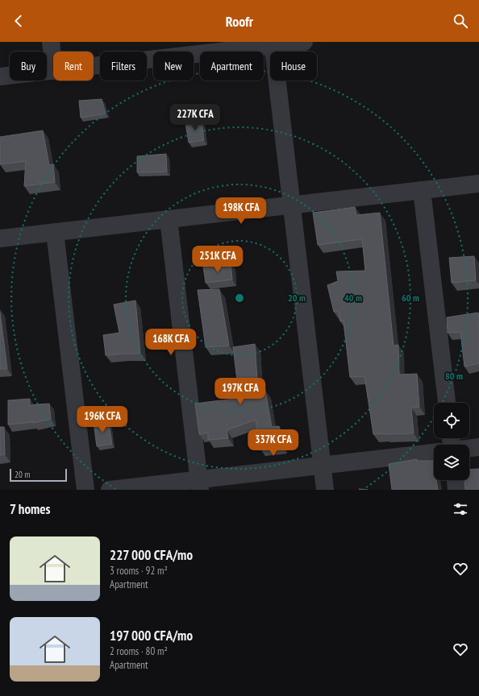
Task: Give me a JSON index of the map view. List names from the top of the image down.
{
  "scale_bar": "20 m",
  "page": {
    "header": "Roofr",
    "chip": [
      "Buy",
      "Rent",
      "Filters",
      "New",
      "Apartment",
      "House"
    ],
    "price": [
      "227K CFA",
      "198K CFA",
      "251K CFA",
      "168K CFA",
      "197K CFA",
      "196K CFA",
      "337K CFA"
    ],
    "scale": "20 m",
    "heading": "7 homes",
    "list": [
      {
        "name": "227 000 CFA/mo",
        "note": "3 rooms · 92 m² · Apartment"
      },
      {
        "name": "197 000 CFA/mo",
        "note": "2 rooms · 80 m² · Apartment"
      }
    ]
  },
  "rings": [
    "20 m",
    "40 m",
    "60 m",
    "80 m"
  ]
}
